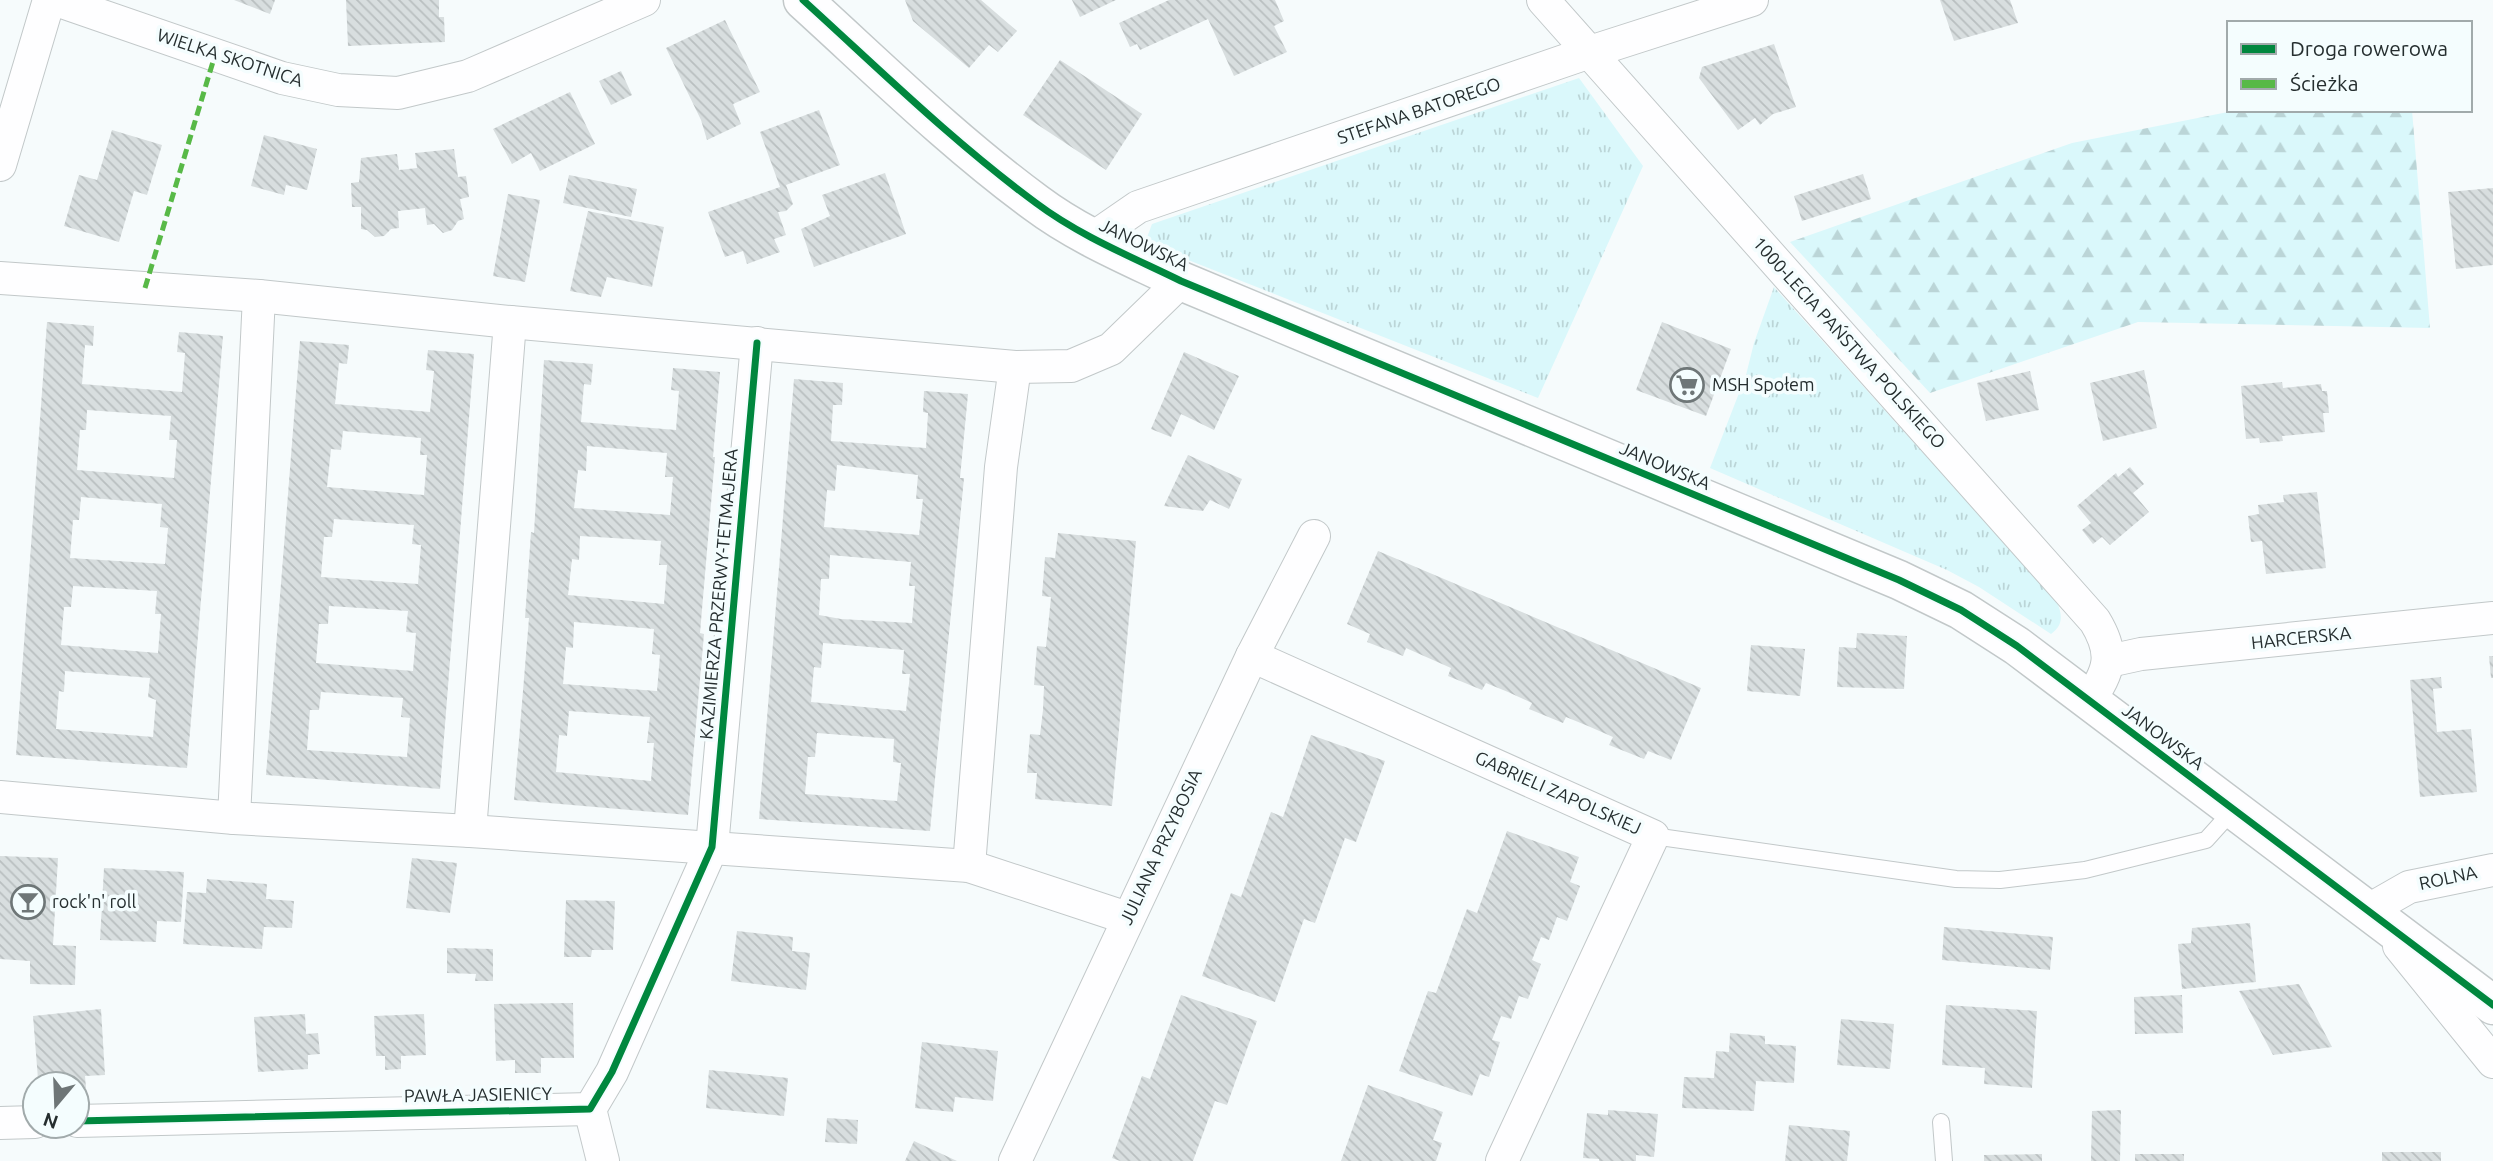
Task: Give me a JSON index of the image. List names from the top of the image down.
{
  "streets": {
    "street": [
      "WIELKA SKOTNICA",
      "STEFANA BATOREGO",
      "JANOWSKA",
      "1000-LECIA PAŃSTWA POLSKIEGO",
      "KAZIMIERZA PRZERWY-TETMAJERA",
      "HARCERSKA",
      "GABRIELI ZAPOLSKIEJ",
      "JULIANA PRZYBOSIA",
      "ROLNA",
      "PAWŁA JASIENICY"
    ]
  },
  "crossings": [
    ["STEFANA BATOREGO", "JANOWSKA"],
    ["STEFANA BATOREGO", "1000-LECIA PAŃSTWA POLSKIEGO"],
    ["JANOWSKA", "ROLNA"],
    ["1000-LECIA PAŃSTWA POLSKIEGO", "HARCERSKA"],
    ["GABRIELI ZAPOLSKIEJ", "JULIANA PRZYBOSIA"]
  ],
  "places": {
    "supermarket": ["MSH Społem"],
    "bar": ["rock'n' roll"]
  },
  "legend": ["Droga rowerowa", "Ścieżka"],
  "north": "bottom"
}
